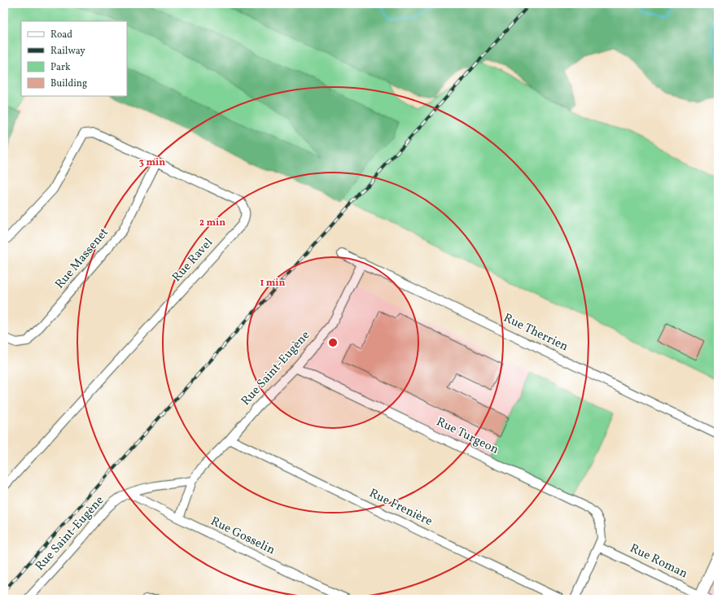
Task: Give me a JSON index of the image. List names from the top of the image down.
{
  "streets": {
    "street": [
      "Rue Massenet",
      "Rue Ravel",
      "Rue Therrien",
      "Rue Saint-Eugène",
      "Rue Turgeon",
      "Rue Frenière",
      "Rue Gosselin",
      "Rue Roman"
    ]
  },
  "crossings": [
    ["Rue Massenet", "Rue Ravel"],
    ["Rue Therrien", "Rue Saint-Eugène"],
    ["Rue Saint-Eugène", "Rue Turgeon"],
    ["Rue Saint-Eugène", "Rue Frenière"],
    ["Rue Saint-Eugène", "Rue Gosselin"],
    ["Rue Turgeon", "Rue Roman"]
  ],
  "legend": [
    "Road",
    "Railway",
    "Park",
    "Building"
  ],
  "rings": ["3 min", "2 min", "1 min"]
}
